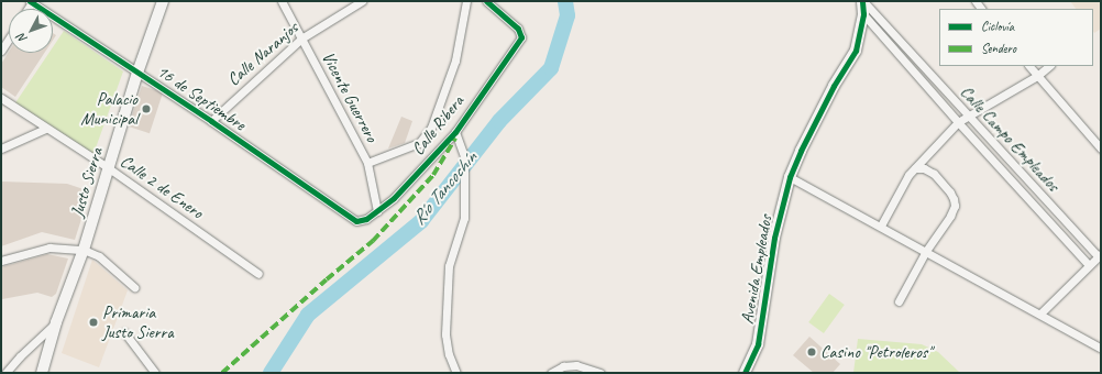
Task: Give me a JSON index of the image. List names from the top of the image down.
{
  "streets": {
    "street": [
      "Calle Naranjos",
      "Vicente Guerrero",
      "16 de Septiembre",
      "Calle Ribera",
      "Calle Campo Empleados",
      "Justo Sierra",
      "Calle 2 de Enero",
      "Avenida Empleados"
    ]
  },
  "crossings": [
    ["Calle Naranjos", "Vicente Guerrero"],
    ["Calle Naranjos", "16 de Septiembre"],
    ["Vicente Guerrero", "Calle Ribera"],
    ["16 de Septiembre", "Calle Ribera"],
    ["16 de Septiembre", "Justo Sierra"],
    ["Calle Campo Empleados", "Avenida Empleados"],
    ["Justo Sierra", "Calle 2 de Enero"]
  ],
  "water": ["Río Tancochín"],
  "places": ["Palacio Municipal", "Primaria Justo Sierra", "Casino \"Petroleros\""],
  "legend": ["Ciclovía", "Sendero"],
  "north": "bottom left"
}
